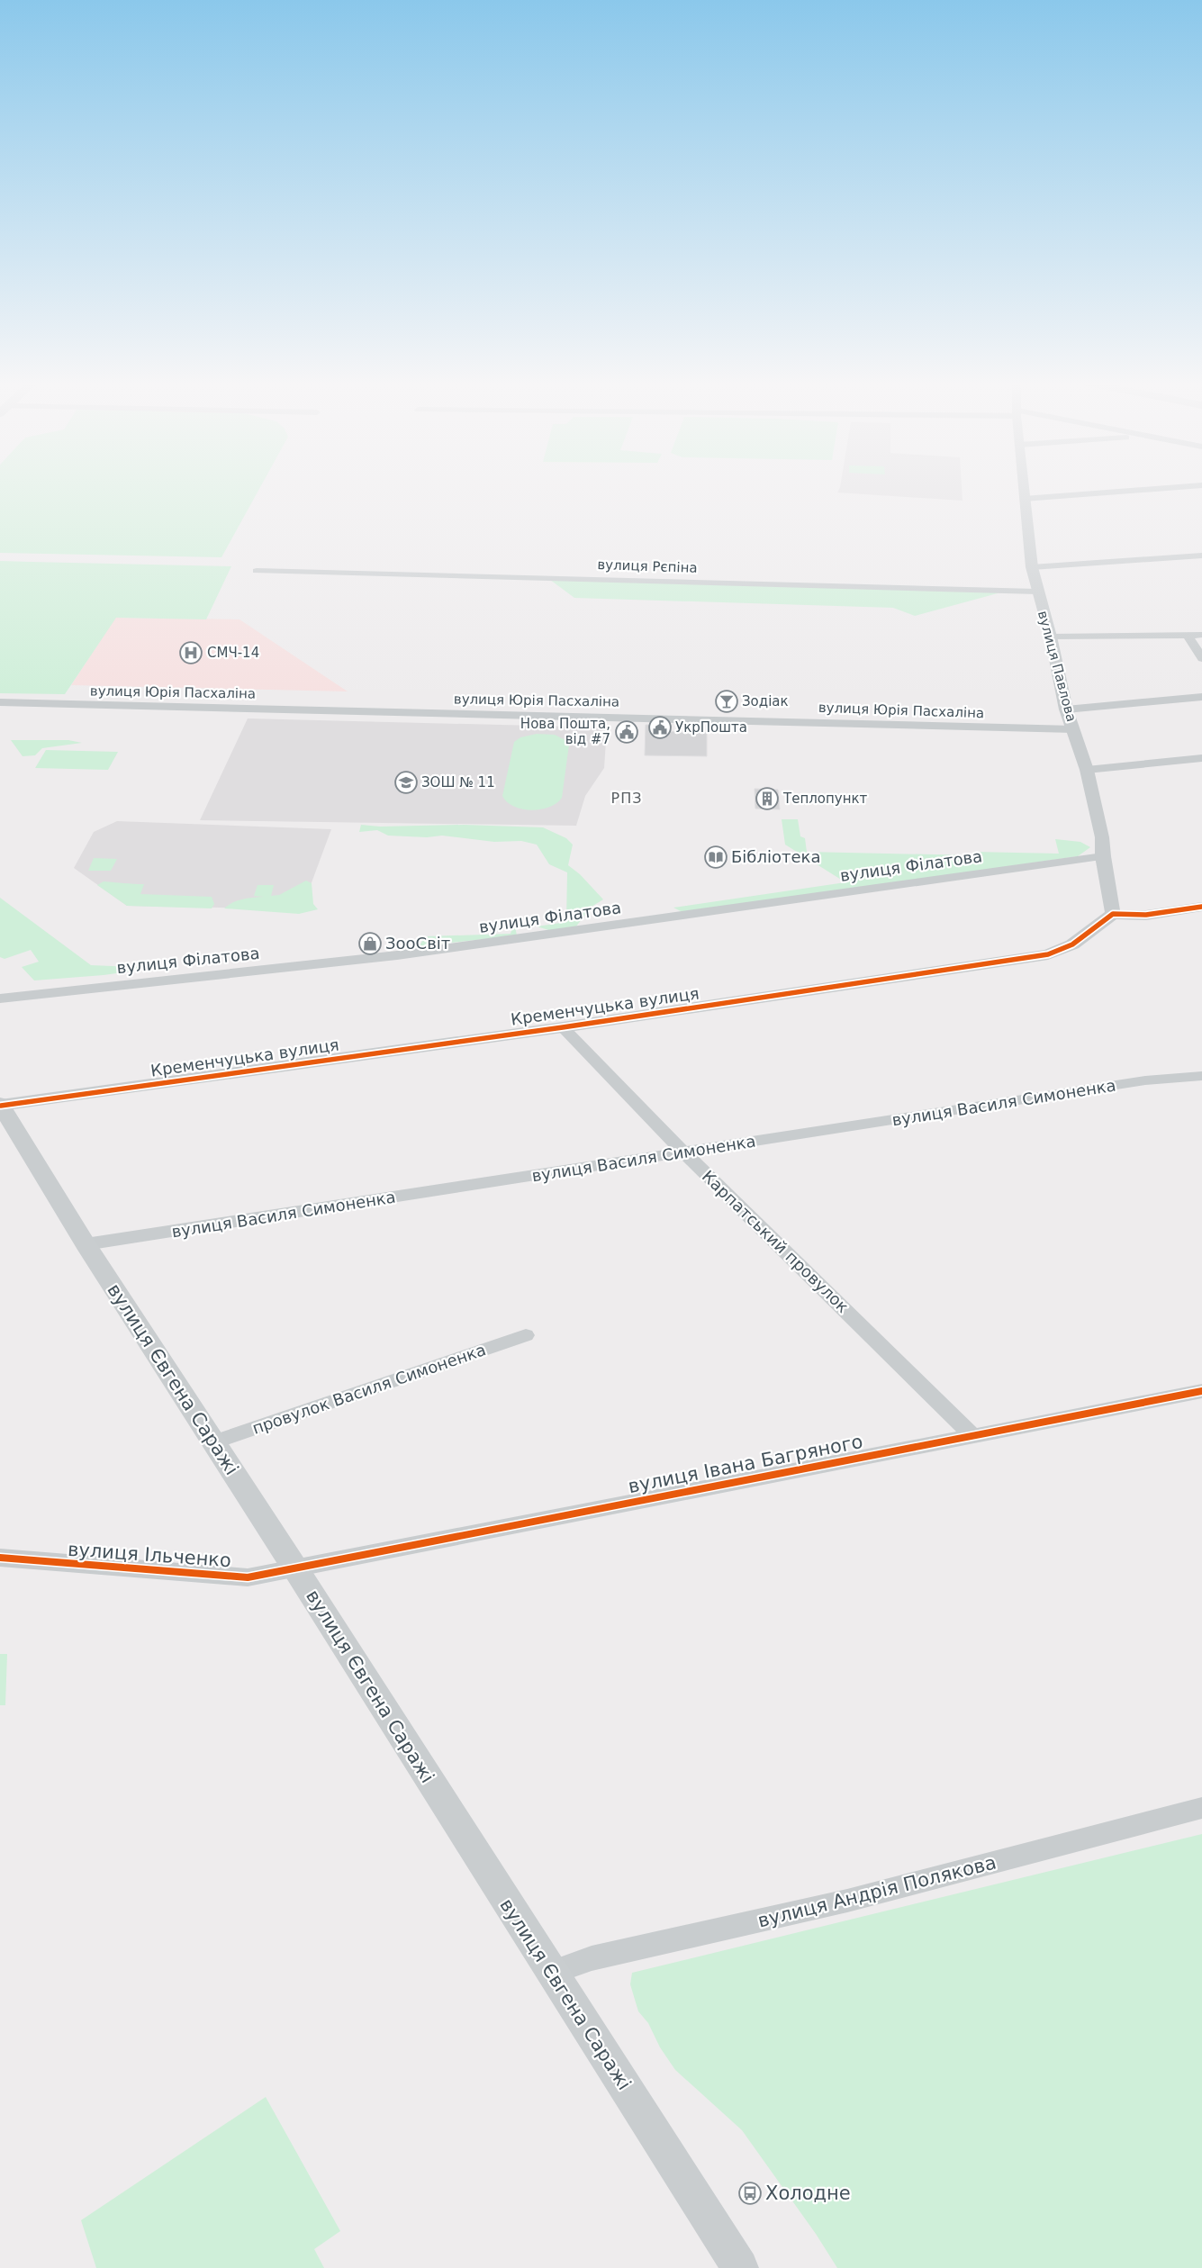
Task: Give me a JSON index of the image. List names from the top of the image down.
{
  "streets": {
    "main road": ["вулиця Євгена Саражі"],
    "street": [
      "вулиця Рєпіна",
      "вулиця Павлова",
      "вулиця Юрія Пасхаліна",
      "вулиця Філатова",
      "Кременчуцька вулиця",
      "вулиця Василя Симоненка",
      "Карпатський провулок",
      "провулок Василя Симоненка",
      "вулиця Івана Багряного",
      "вулиця Ільченко",
      "вулиця Андрія Полякова"
    ]
  },
  "crossings": [
    ["вулиця Рєпіна", "вулиця Павлова"],
    ["вулиця Павлова", "вулиця Юрія Пасхаліна"],
    ["вулиця Павлова", "вулиця Філатова"],
    ["вулиця Павлова", "Кременчуцька вулиця"],
    ["Кременчуцька вулиця", "Карпатський провулок"],
    ["Кременчуцька вулиця", "вулиця Євгена Саражі"],
    ["вулиця Василя Симоненка", "Карпатський провулок"],
    ["вулиця Василя Симоненка", "вулиця Євгена Саражі"],
    ["Карпатський провулок", "вулиця Івана Багряного"],
    ["вулиця Євгена Саражі", "провулок Василя Симоненка"],
    ["вулиця Євгена Саражі", "вулиця Івана Багряного"],
    ["вулиця Євгена Саражі", "вулиця Ільченко"],
    ["вулиця Євгена Саражі", "вулиця Андрія Полякова"],
    ["вулиця Івана Багряного", "вулиця Ільченко"]
  ],
  "districts": ["РПЗ"],
  "places": {
    "hospital": ["СМЧ-14"],
    "bar": ["Зодіак"],
    "public building": ["УкрПошта", "Нова Пошта, від #7"],
    "school or university": ["ЗОШ № 11"],
    "building": ["Теплопункт"],
    "library": ["Бібліотека"],
    "shop": ["ЗооСвiт"],
    "bus stop": ["Холодне"]
  }
}
